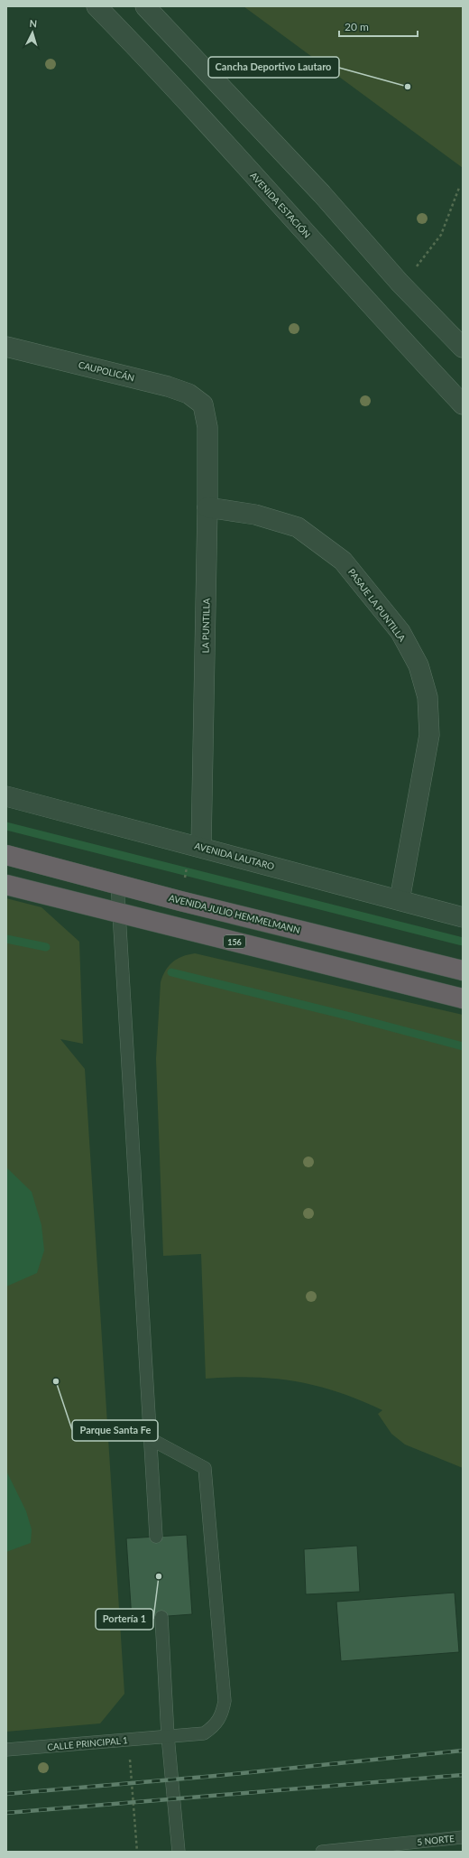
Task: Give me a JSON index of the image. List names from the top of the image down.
{
  "streets": {
    "highway": ["AVENIDA JULIO HEMMELMANN", "156"],
    "street": [
      "AVENIDA ESTACIÓN",
      "CAUPOLICÁN",
      "PASAJE LA PUNTILLA",
      "LA PUNTILLA",
      "AVENIDA LAUTARO"
    ],
    "lane": ["CALLE PRINCIPAL 1", "5 NORTE"]
  },
  "crossings": [
    ["CAUPOLICÁN", "LA PUNTILLA"],
    ["PASAJE LA PUNTILLA", "LA PUNTILLA"],
    ["PASAJE LA PUNTILLA", "AVENIDA LAUTARO"],
    ["LA PUNTILLA", "AVENIDA LAUTARO"]
  ],
  "places": ["Cancha Deportivo Lautaro", "Parque Santa Fe", "Portería 1"],
  "scale_bar": "20 m",
  "north": "top"
}
